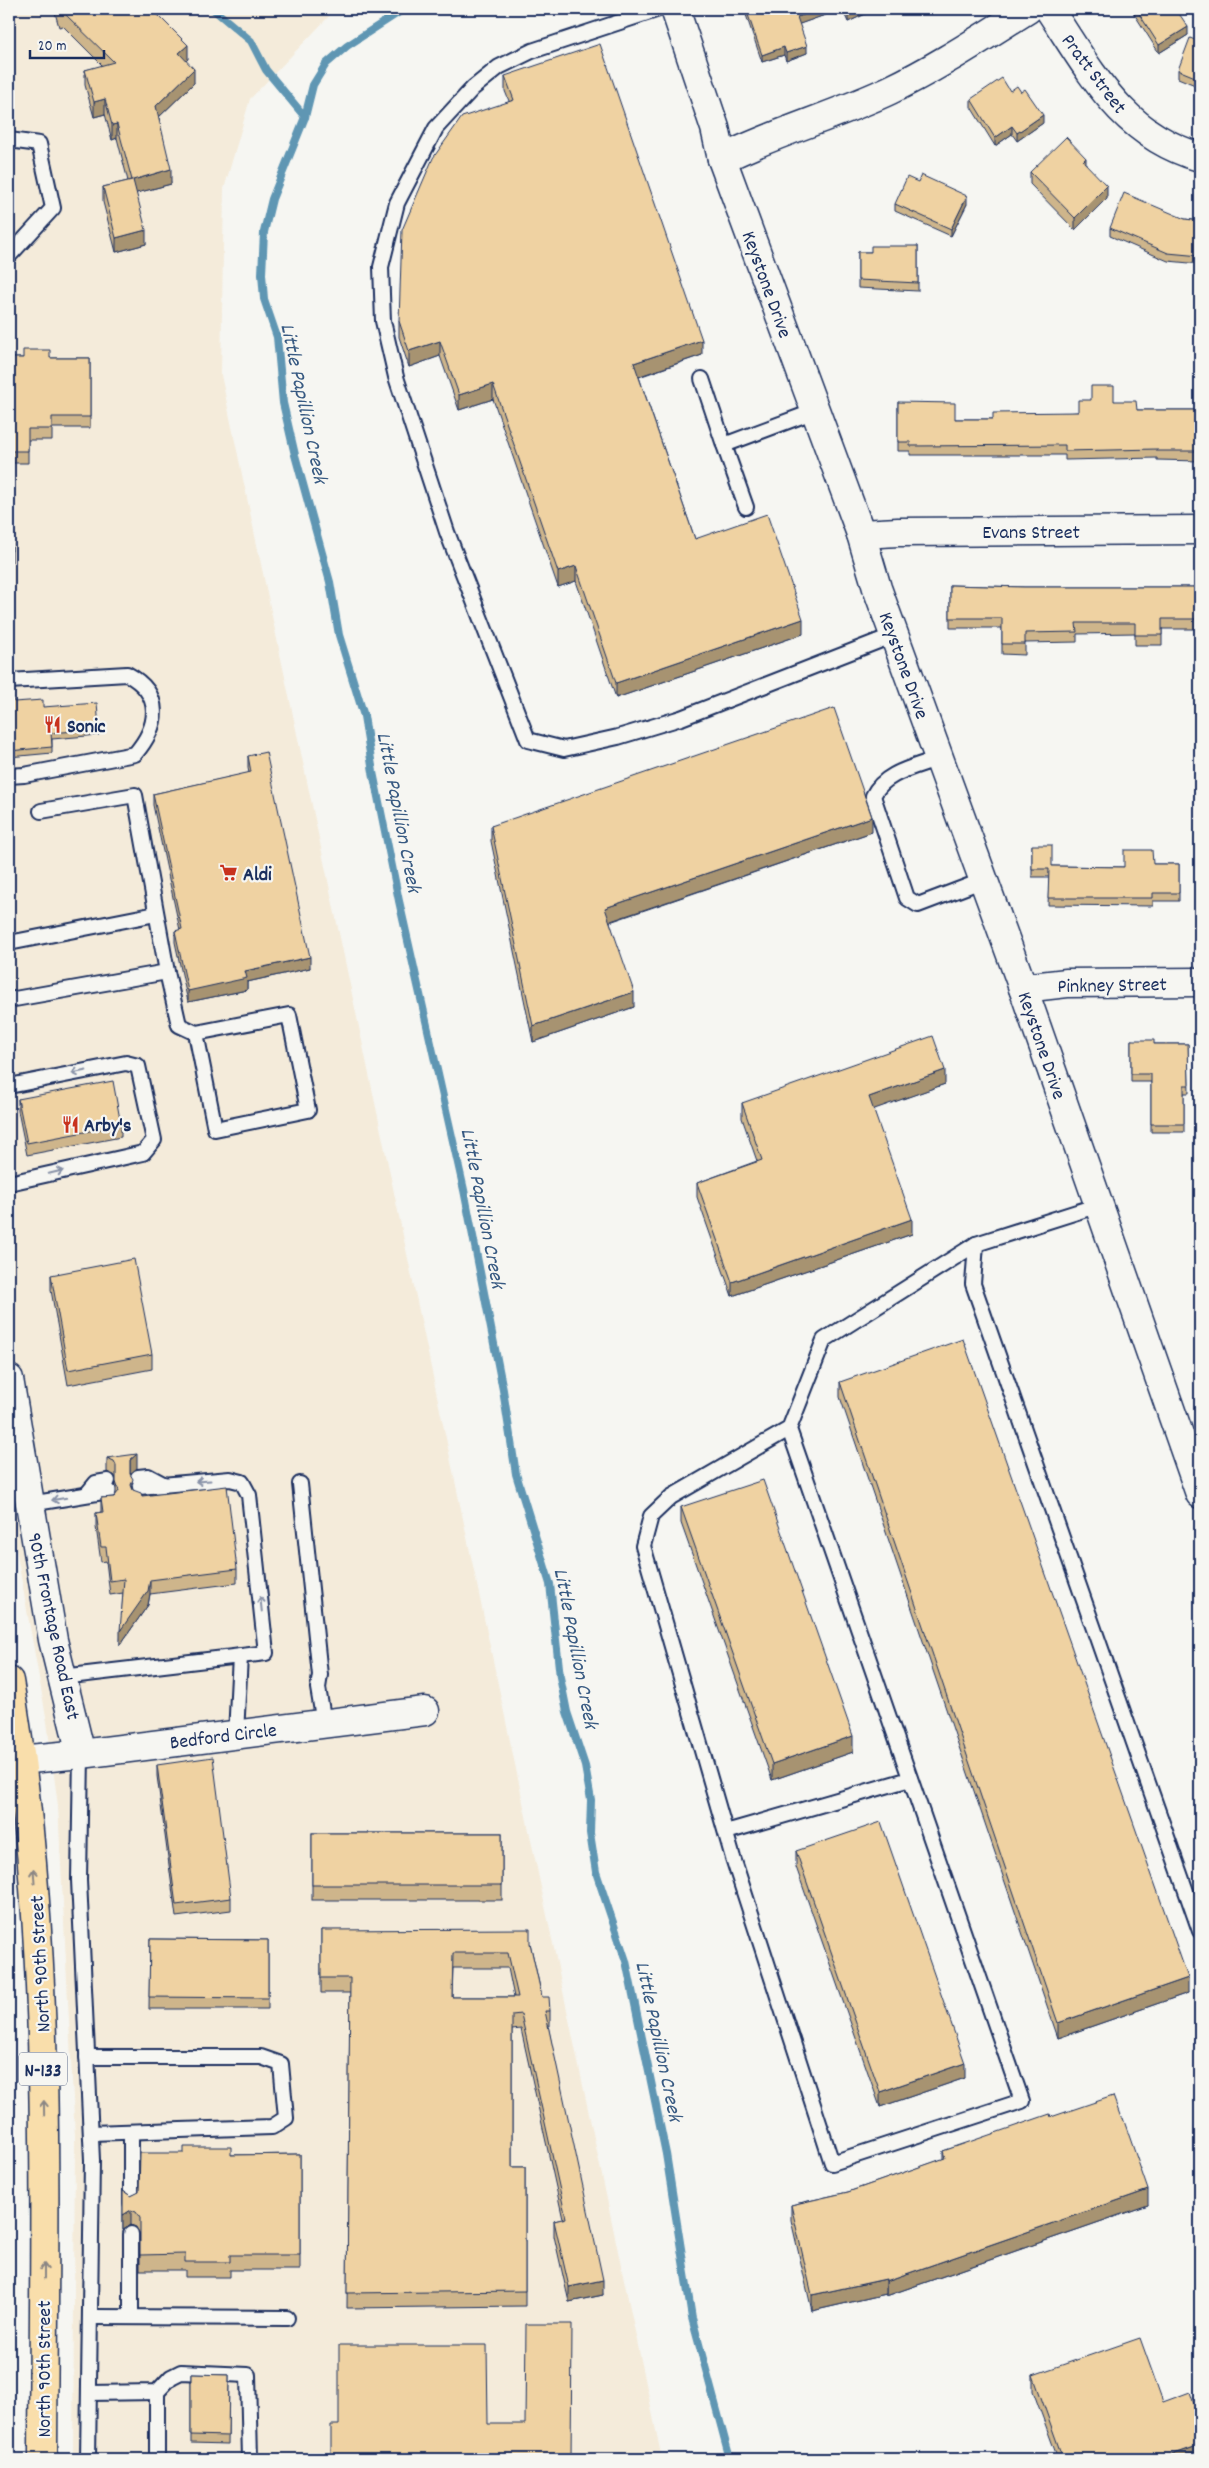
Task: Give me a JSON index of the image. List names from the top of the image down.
{
  "streets": {
    "main road": ["North 90th Street", "N-133"],
    "street": [
      "Pratt Street",
      "Keystone Drive",
      "Evans Street",
      "Pinkney Street",
      "90th Frontage Road East",
      "Bedford Circle"
    ]
  },
  "crossings": [
    ["Keystone Drive", "Evans Street"],
    ["Keystone Drive", "Pinkney Street"],
    ["90th Frontage Road East", "Bedford Circle"],
    ["Bedford Circle", "North 90th Street"]
  ],
  "one_way": ["North 90th Street"],
  "water": ["Little Papillion Creek"],
  "places": {
    "restaurant": ["Sonic", "Arby's"],
    "supermarket": ["Aldi"]
  },
  "scale_bar": "20 m"
}
